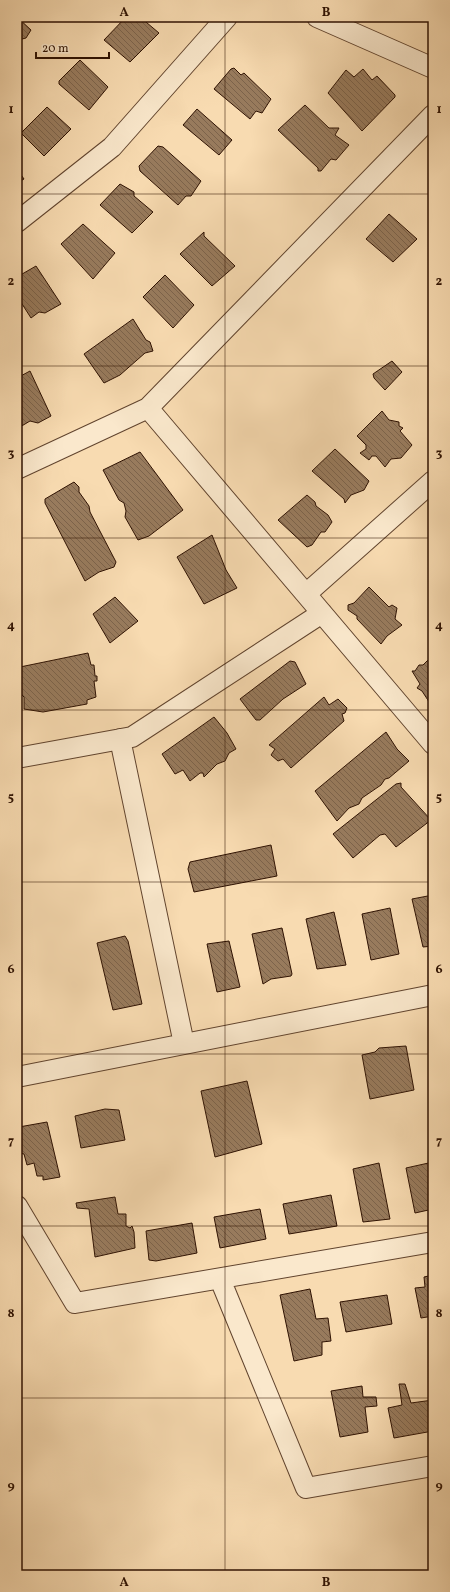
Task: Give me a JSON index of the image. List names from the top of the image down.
{
  "scale_bar": "20 m",
  "grid": {
    "columns": ["A", "B"],
    "rows": [
      "1",
      "2",
      "3",
      "4",
      "5",
      "6",
      "7",
      "8",
      "9"
    ]
  }
}
